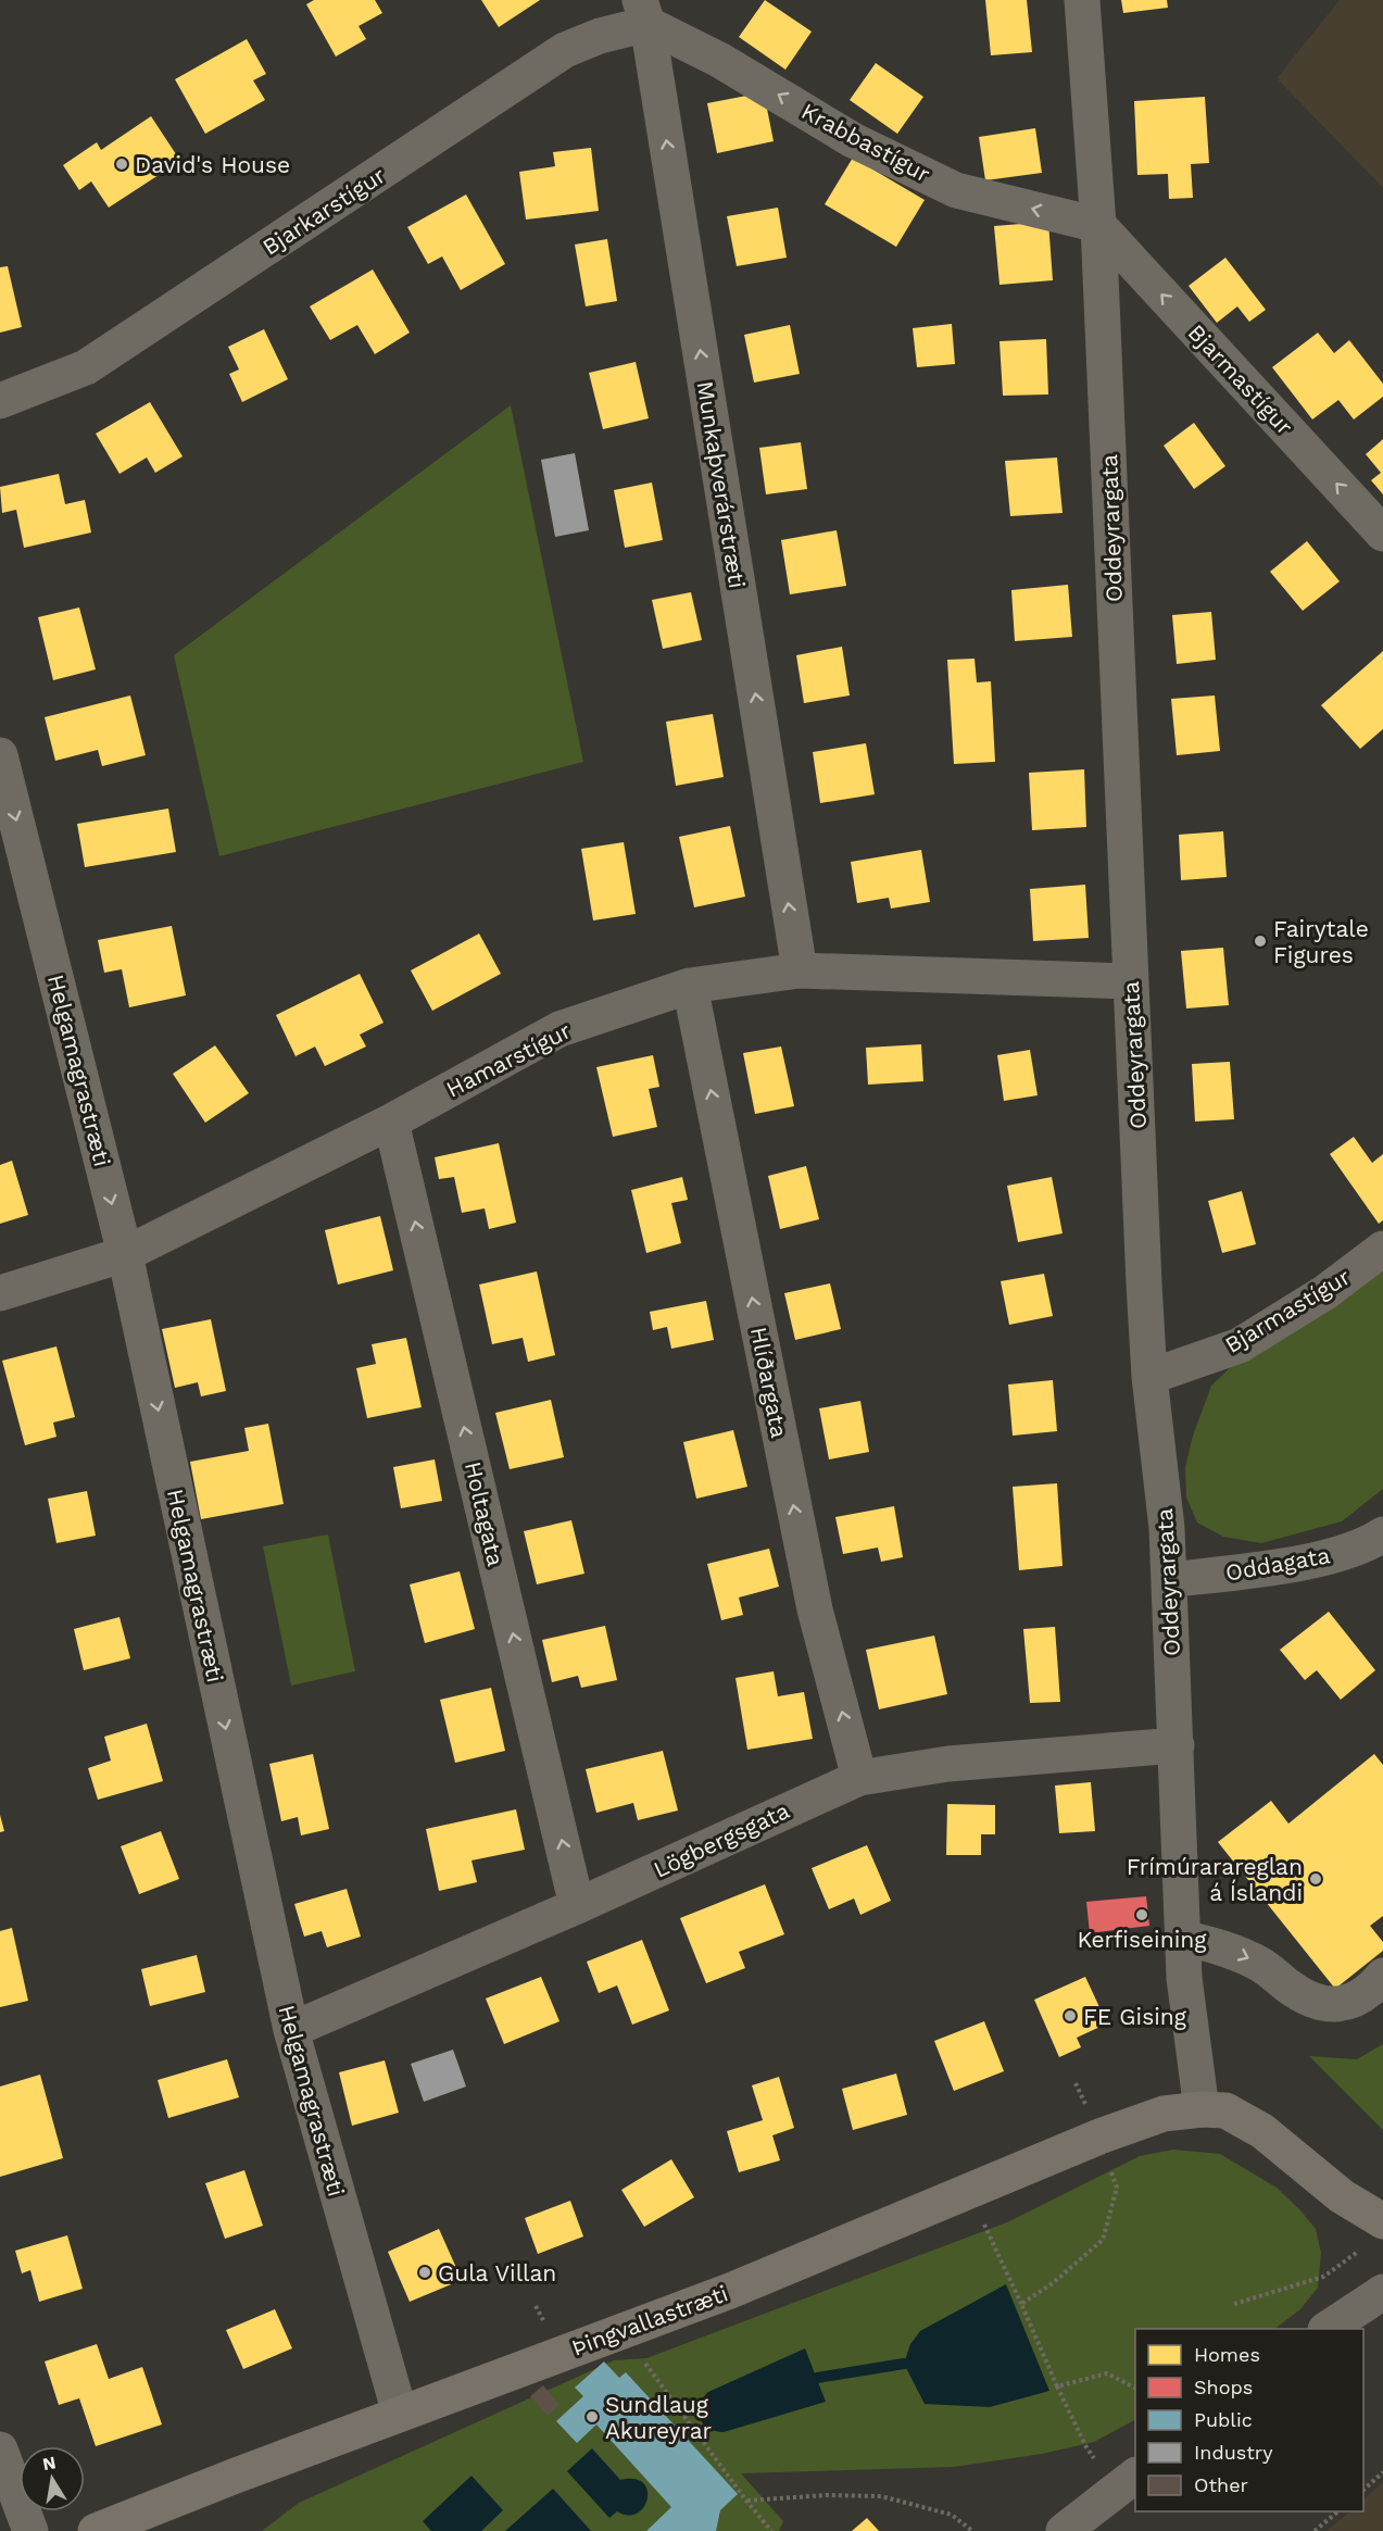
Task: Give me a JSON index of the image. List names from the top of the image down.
{
  "streets": {
    "main road": ["Þingvallastræti"],
    "street": [
      "Krabbastígur",
      "Bjarkarstígur",
      "Bjarmastígur",
      "Munkaþverárstræti",
      "Oddeyrargata",
      "Hamarstígur",
      "Helgamagrastræti",
      "Hlíðargata",
      "Holtagata",
      "Oddagata",
      "Lögbergsgata"
    ]
  },
  "crossings": [
    ["Krabbastígur", "Bjarkarstígur"],
    ["Krabbastígur", "Bjarmastígur"],
    ["Krabbastígur", "Munkaþverárstræti"],
    ["Krabbastígur", "Oddeyrargata"],
    ["Bjarkarstígur", "Munkaþverárstræti"],
    ["Bjarmastígur", "Oddeyrargata"],
    ["Munkaþverárstræti", "Hamarstígur"],
    ["Oddeyrargata", "Hamarstígur"],
    ["Oddeyrargata", "Oddagata"],
    ["Oddeyrargata", "Lögbergsgata"],
    ["Oddeyrargata", "Þingvallastræti"],
    ["Hamarstígur", "Helgamagrastræti"],
    ["Hamarstígur", "Hlíðargata"],
    ["Hamarstígur", "Holtagata"],
    ["Helgamagrastræti", "Lögbergsgata"],
    ["Helgamagrastræti", "Þingvallastræti"],
    ["Hlíðargata", "Lögbergsgata"],
    ["Holtagata", "Lögbergsgata"]
  ],
  "one_way": [
    "Krabbastígur",
    "Bjarmastígur",
    "Munkaþverárstræti",
    "Helgamagrastræti",
    "Hlíðargata",
    "Holtagata"
  ],
  "places": [
    "David's House",
    "Fairytale Figures",
    "Frímúrarareglan á Íslandi",
    "Kerfiseining",
    "FE Gising",
    "Gula Villan",
    "Sundlaug Akureyrar"
  ],
  "legend": [
    "Homes",
    "Shops",
    "Public",
    "Industry",
    "Other"
  ],
  "north": "top"
}
